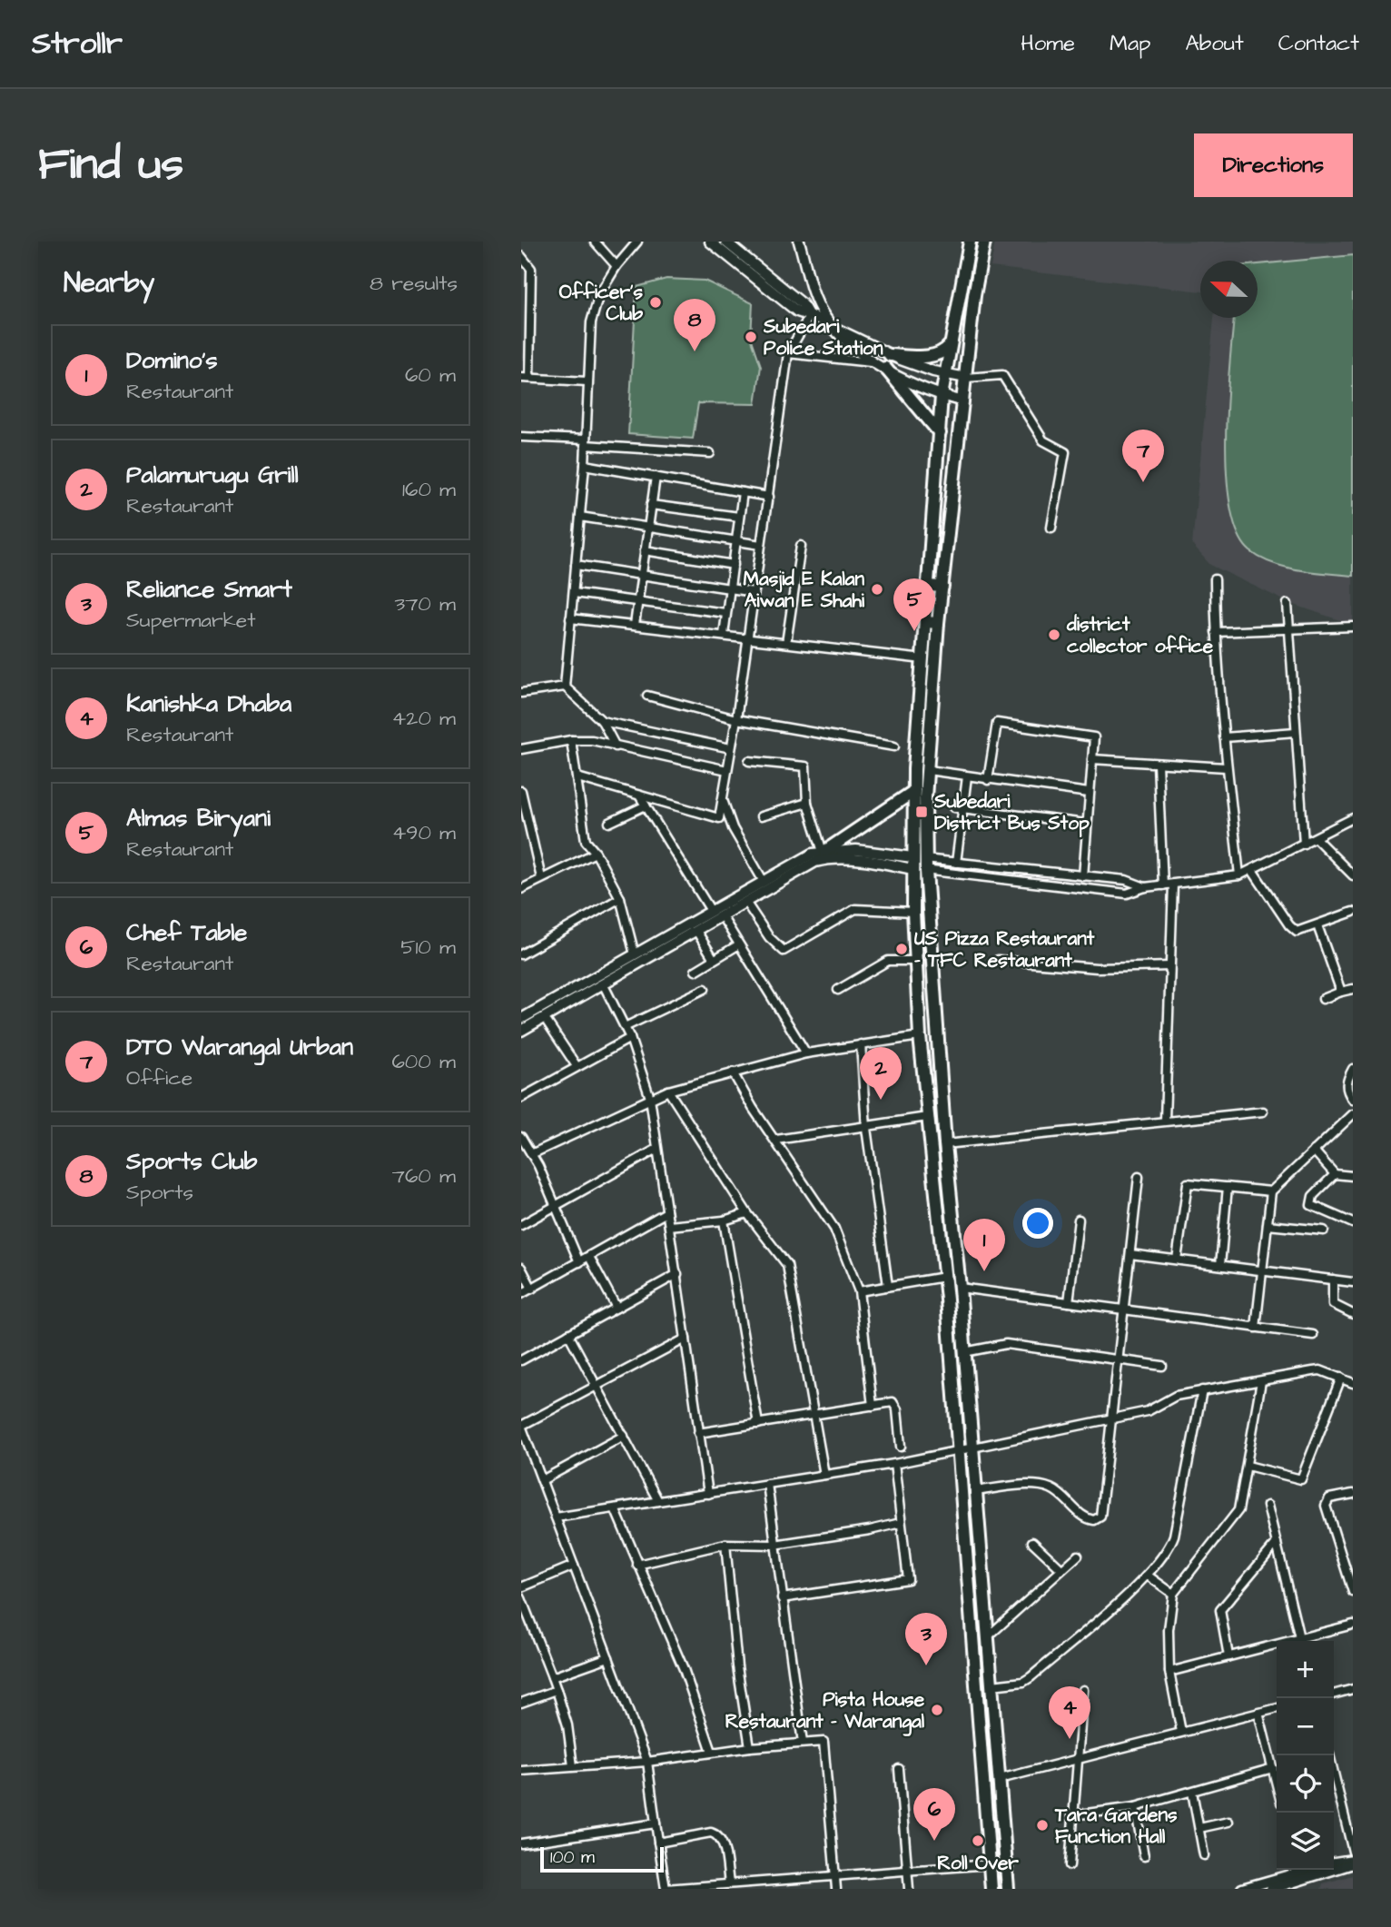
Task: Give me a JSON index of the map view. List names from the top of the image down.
{
  "places": {
    "other": [
      "Officer's Club",
      "Subedari Police Station",
      "Masjid E Kalan Aiwan E Shahi",
      "district collector office",
      "US Pizza Restaurant - TFC Restaurant",
      "Pista House Restaurant - Warangal",
      "Tara Gardens Function Hall",
      "Roll Over"
    ],
    "transit": ["Subedari District Bus Stop"]
  },
  "scale_bar": "100 m",
  "north": "left",
  "page": {
    "header": "Strollr",
    "nav": [
      "Home",
      "Map",
      "About",
      "Contact"
    ],
    "buttons": "Directions",
    "title": "Find us",
    "heading": ["Nearby", "8 results"],
    "pins": [
      "8",
      "7",
      "5",
      "2",
      "1",
      "3",
      "4",
      "6"
    ],
    "list": [
      {
        "mark": "1",
        "name": "Domino's",
        "note": "Restaurant",
        "value": "60 m"
      },
      {
        "mark": "2",
        "name": "Palamurugu Grill",
        "note": "Restaurant",
        "value": "160 m"
      },
      {
        "mark": "3",
        "name": "Reliance Smart",
        "note": "Supermarket",
        "value": "370 m"
      },
      {
        "mark": "4",
        "name": "Kanishka Dhaba",
        "note": "Restaurant",
        "value": "420 m"
      },
      {
        "mark": "5",
        "name": "Almas Biryani",
        "note": "Restaurant",
        "value": "490 m"
      },
      {
        "mark": "6",
        "name": "Chef Table",
        "note": "Restaurant",
        "value": "510 m"
      },
      {
        "mark": "7",
        "name": "DTO Warangal Urban",
        "note": "Office",
        "value": "600 m"
      },
      {
        "mark": "8",
        "name": "Sports Club",
        "note": "Sports",
        "value": "760 m"
      }
    ],
    "map_buttons": ["+", "−"],
    "scale": "100 m"
  }
}
